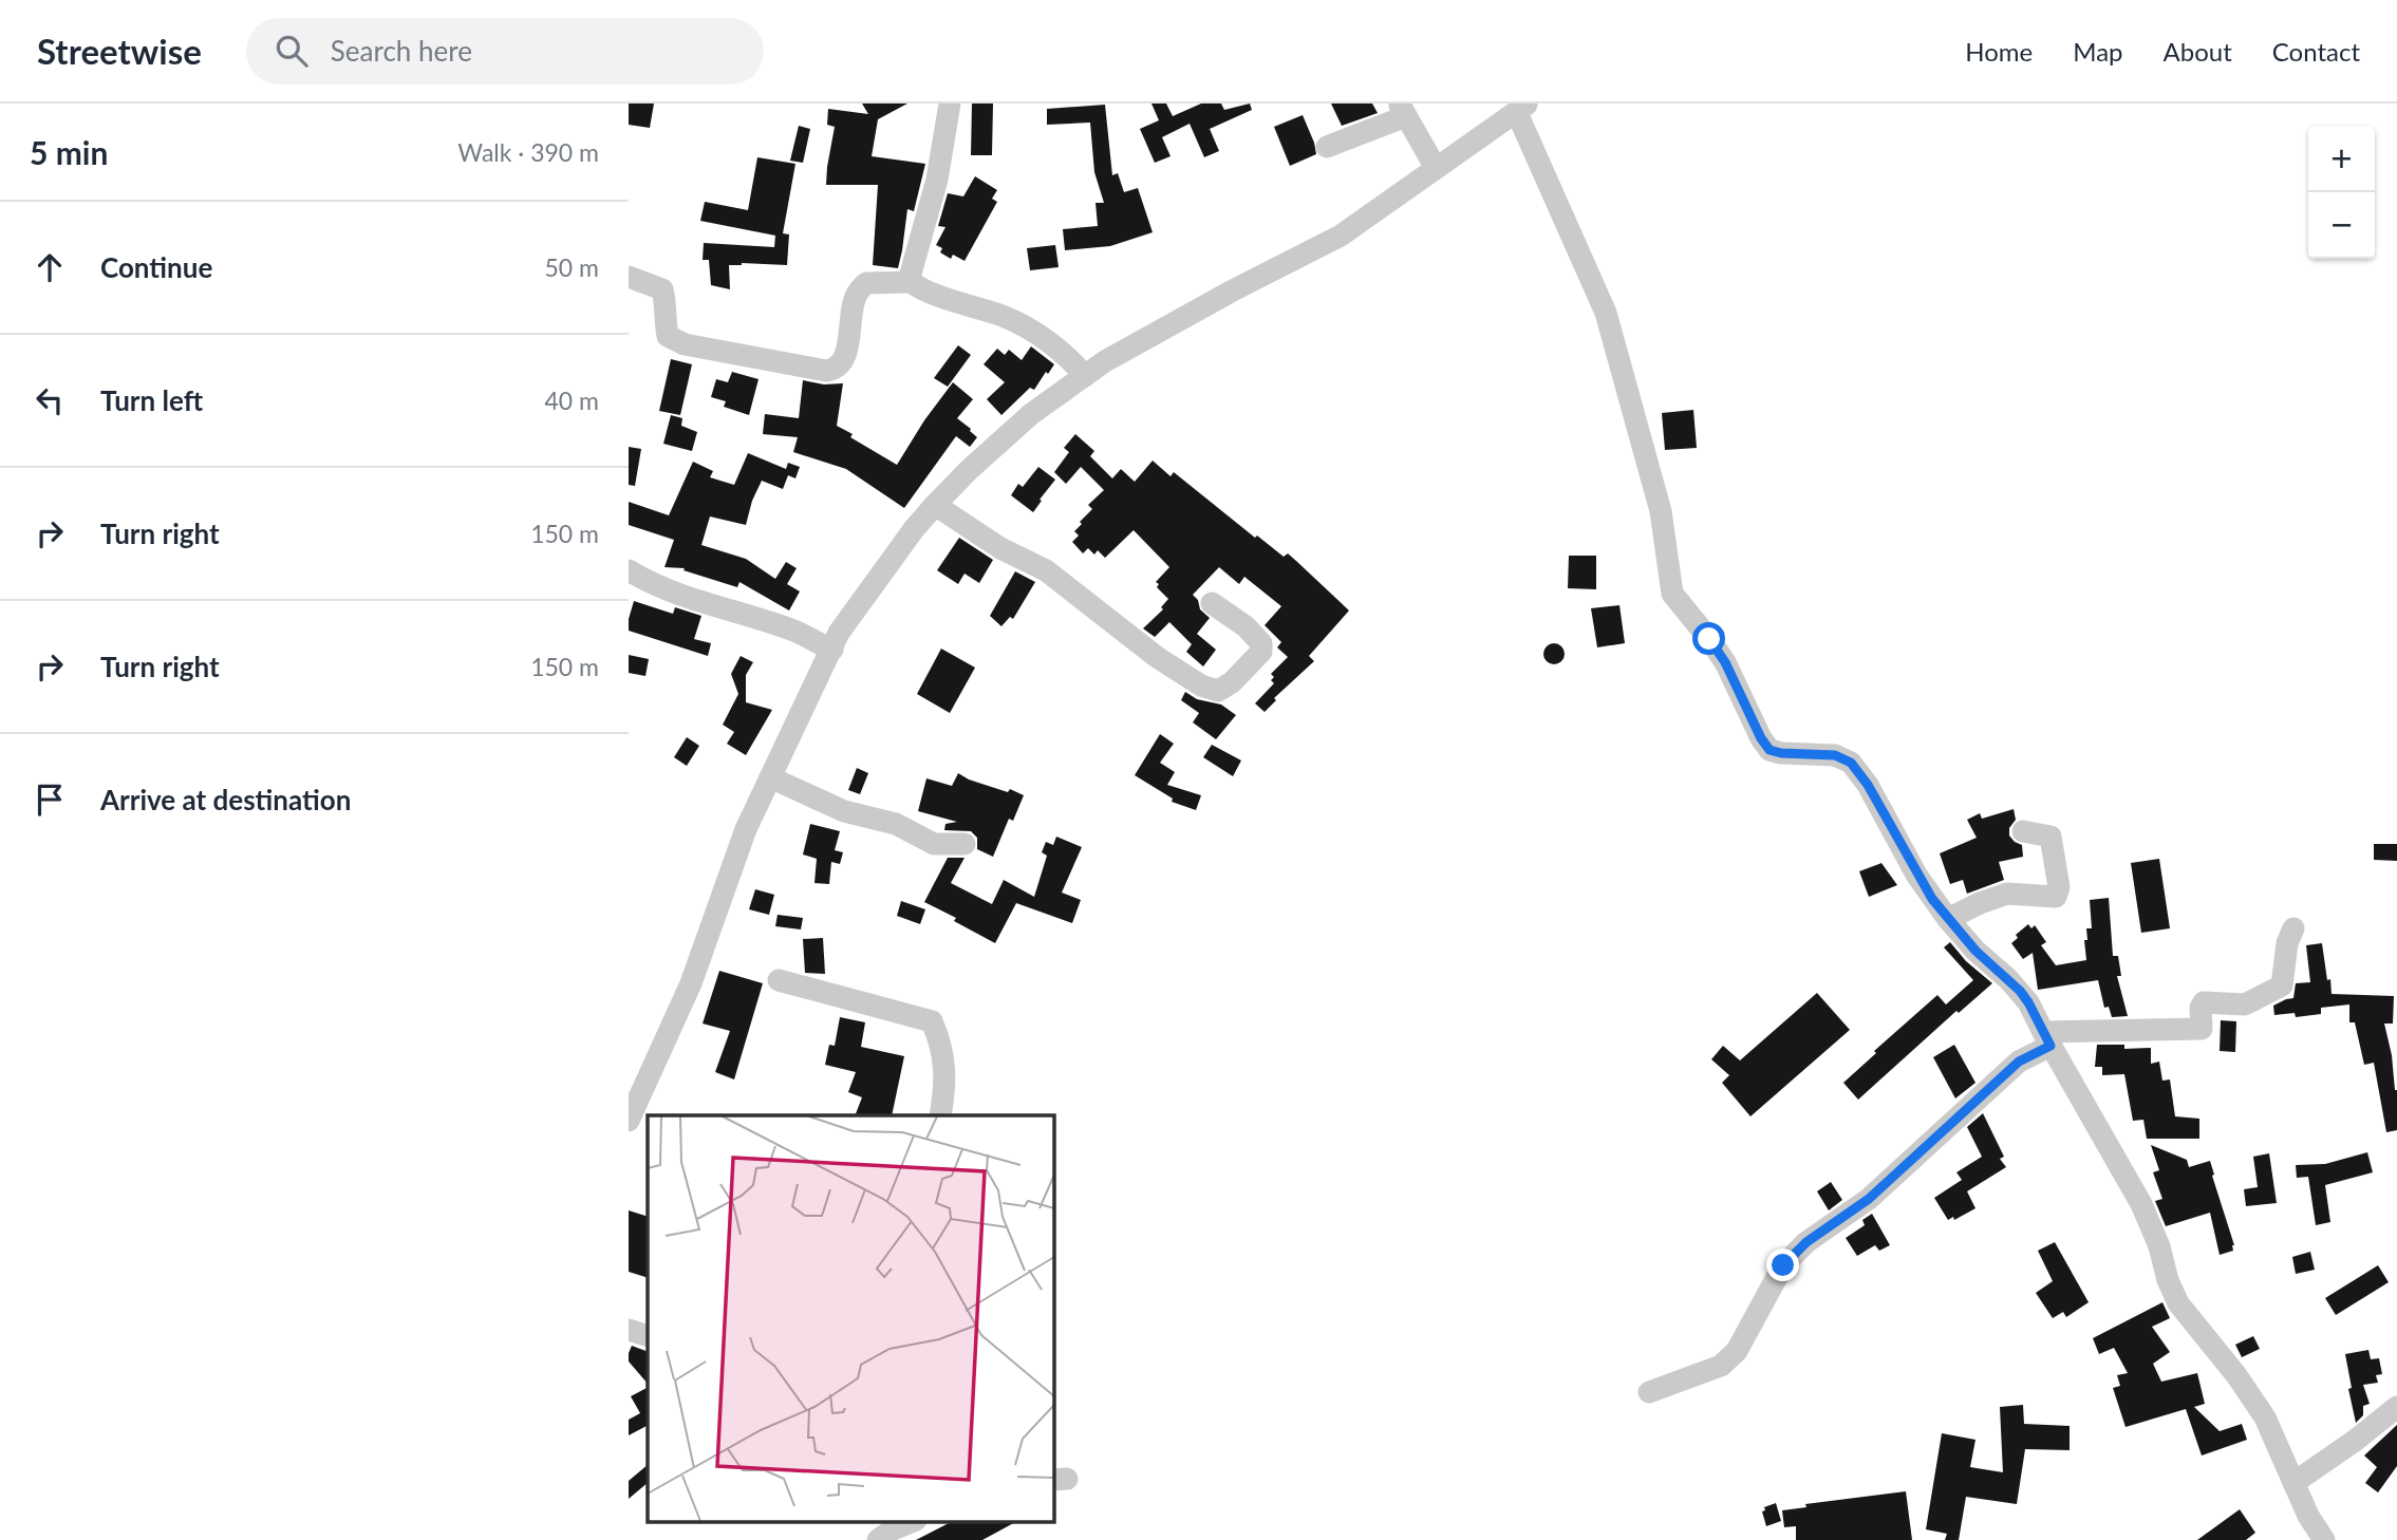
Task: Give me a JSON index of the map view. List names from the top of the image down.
{
  "page": {
    "header": "Streetwise",
    "search": "Search here",
    "nav": [
      "Home",
      "Map",
      "About",
      "Contact"
    ],
    "heading": ["5 min", "Walk · 390 m"],
    "map_buttons": ["+", "−"],
    "list": [
      ["Continue", "50 m"],
      ["Turn left", "40 m"],
      ["Turn right", "150 m"],
      ["Turn right", "150 m"],
      "Arrive at destination"
    ]
  }
}
